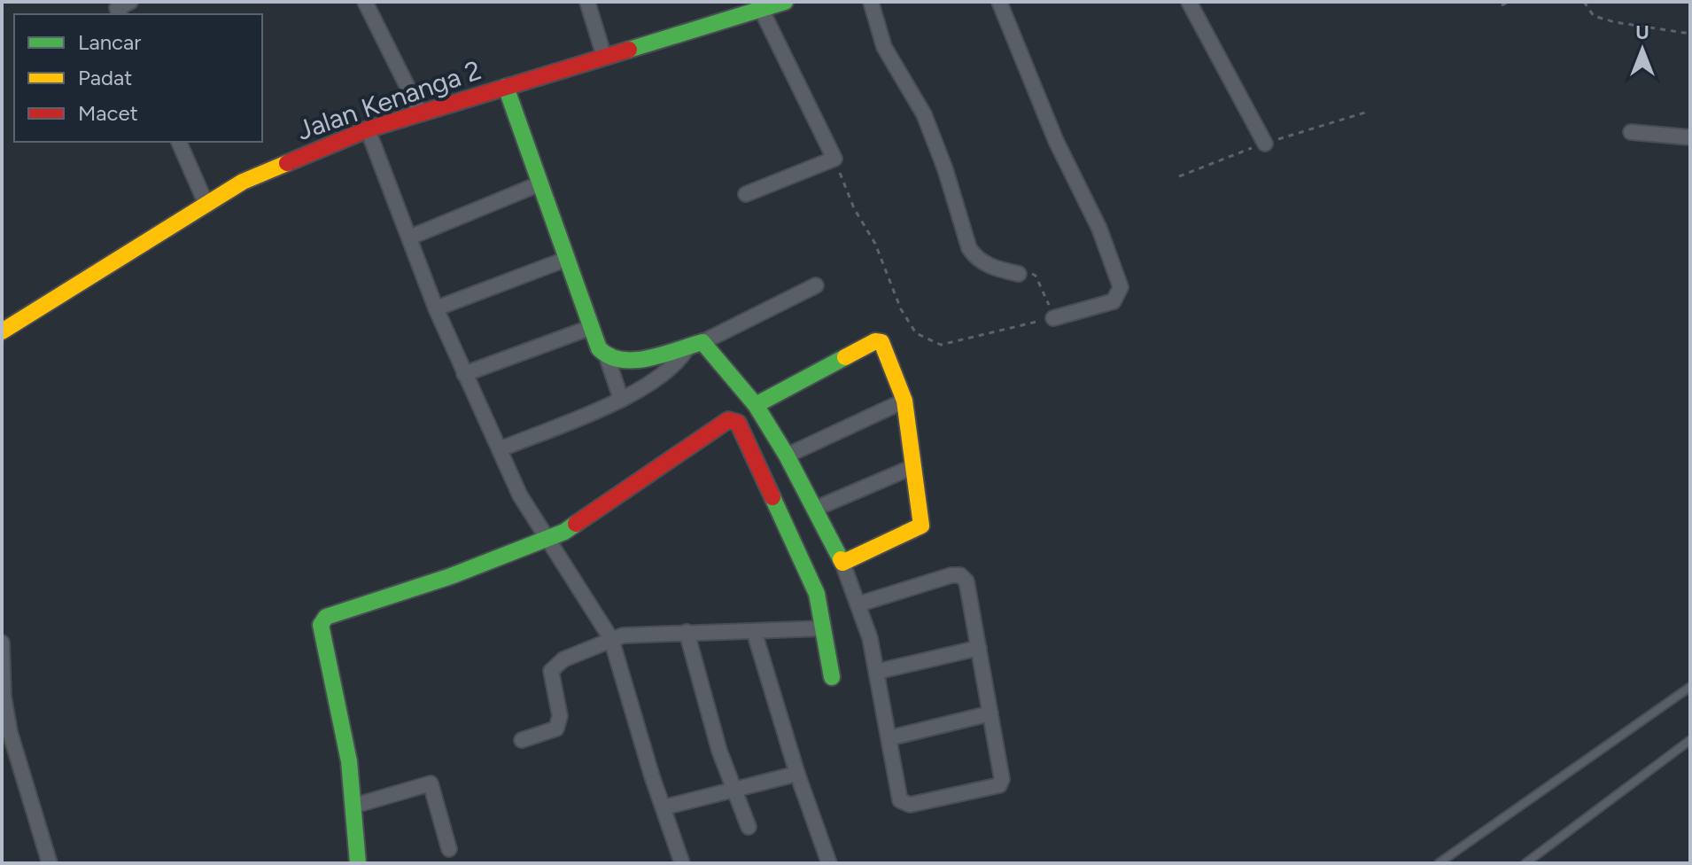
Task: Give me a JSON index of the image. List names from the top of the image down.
{
  "streets": {
    "street": ["Jalan Kenanga 2"]
  },
  "legend": ["Lancar", "Padat", "Macet"],
  "north": "top"
}
